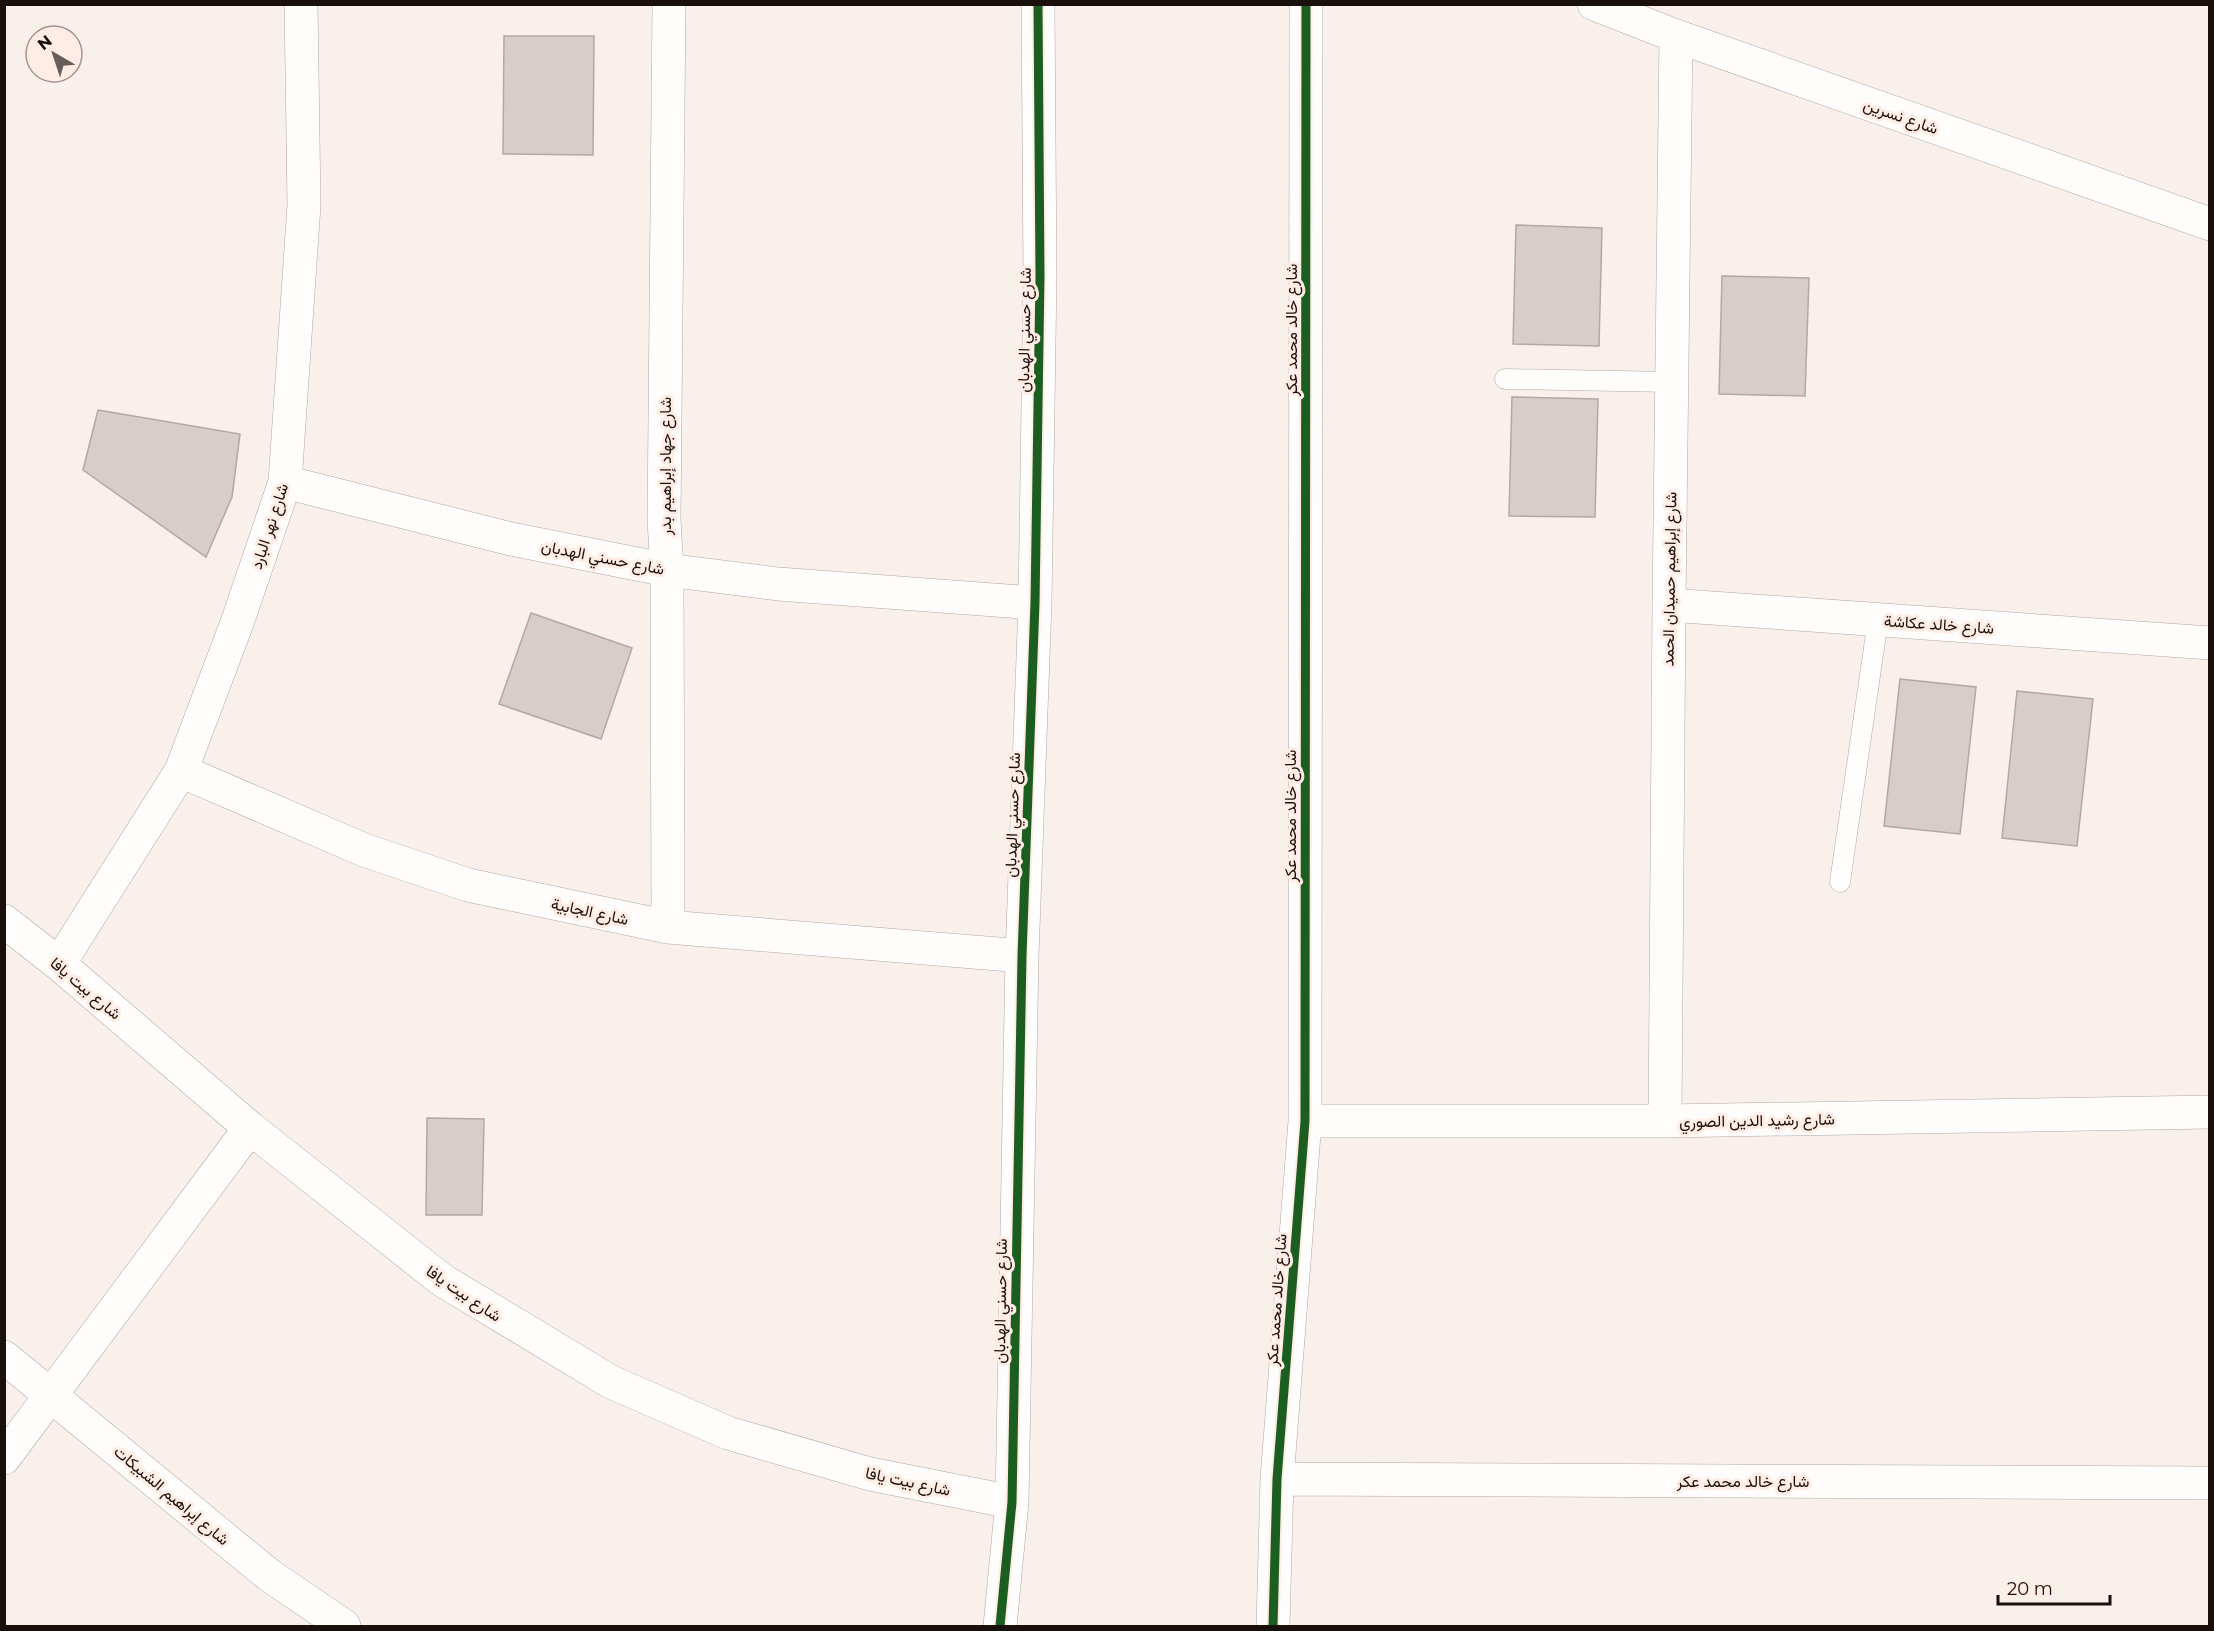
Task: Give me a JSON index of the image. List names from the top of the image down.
{
  "streets": {
    "street": [
      "شارع نسرين",
      "شارع حسني الهدبان",
      "شارع خالد محمد عكر",
      "شارع جهاد إبراهيم بدر",
      "شارع نهر البارد",
      "شارع إبراهيم حميدان الحمد",
      "شارع خالد عكاشة",
      "شارع الجابية",
      "شارع بيت يافا",
      "شارع رشيد الدين الصوري",
      "شارع إبراهيم الشبيكات"
    ]
  },
  "crossings": [
    ["شارع نسرين", "شارع إبراهيم حميدان الحمد"],
    ["شارع حسني الهدبان", "شارع جهاد إبراهيم بدر"],
    ["شارع حسني الهدبان", "شارع نهر البارد"],
    ["شارع حسني الهدبان", "شارع الجابية"],
    ["شارع حسني الهدبان", "شارع بيت يافا"],
    ["شارع خالد محمد عكر", "شارع رشيد الدين الصوري"],
    ["شارع جهاد إبراهيم بدر", "شارع الجابية"],
    ["شارع نهر البارد", "شارع الجابية"],
    ["شارع نهر البارد", "شارع بيت يافا"],
    ["شارع إبراهيم حميدان الحمد", "شارع خالد عكاشة"],
    ["شارع إبراهيم حميدان الحمد", "شارع رشيد الدين الصوري"]
  ],
  "scale_bar": "20 m",
  "north": "top left"
}
